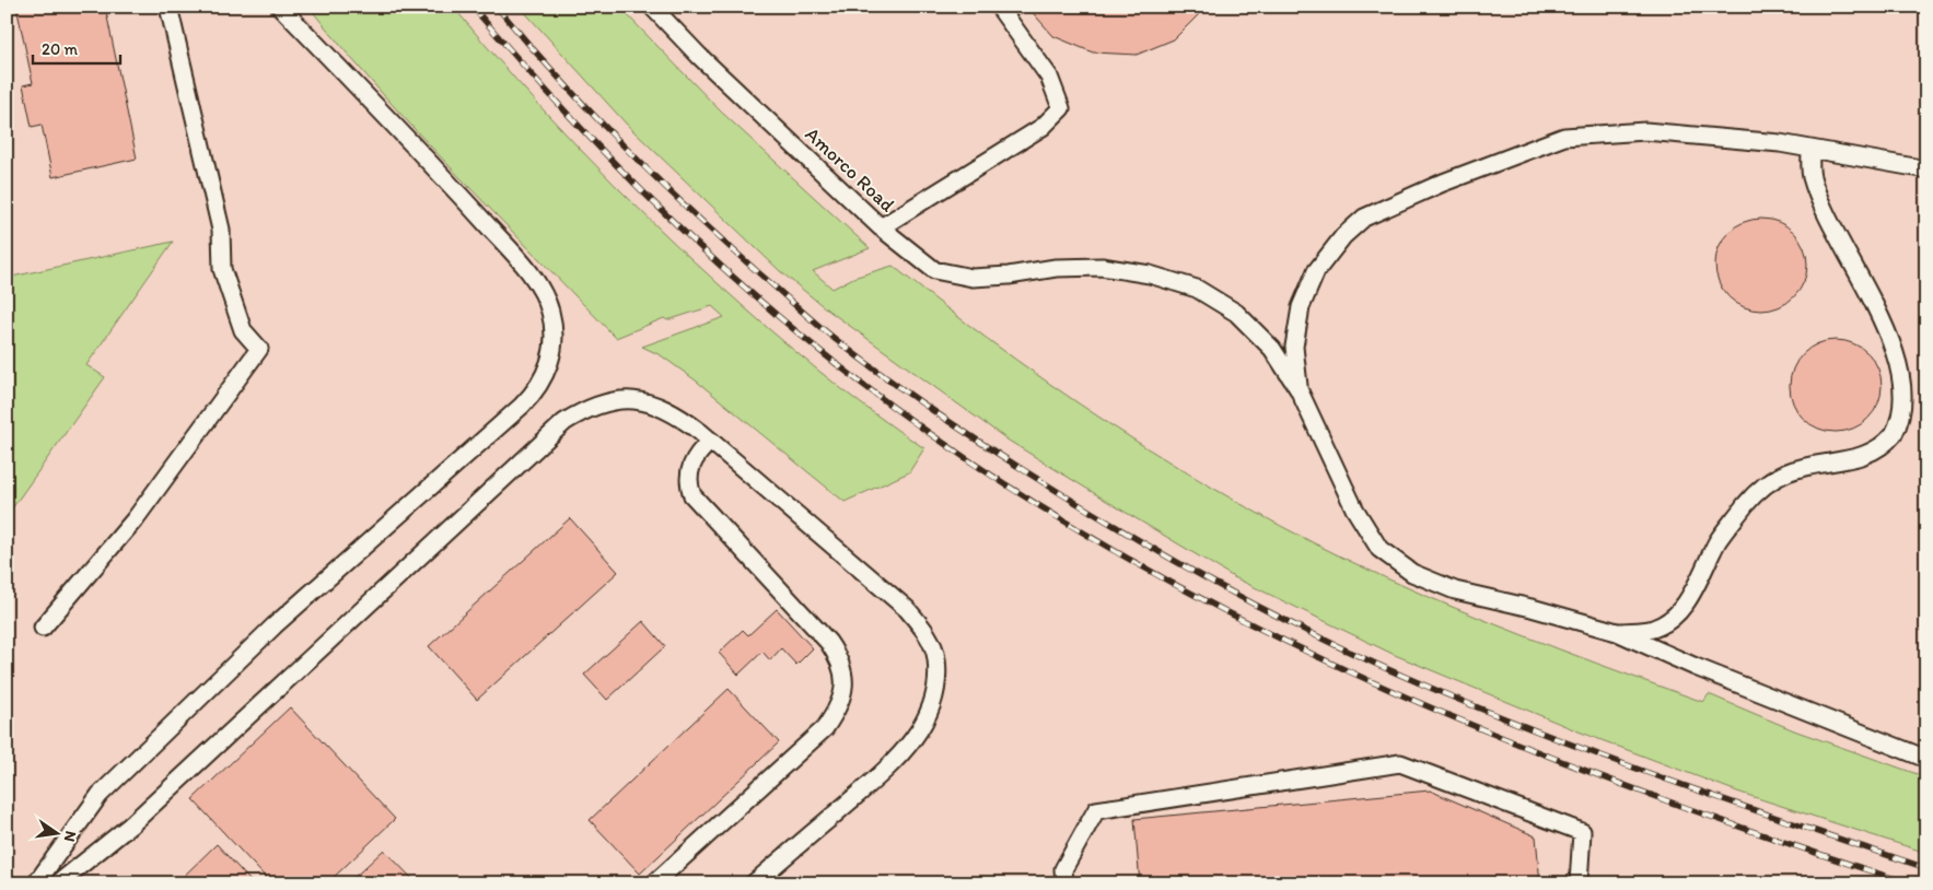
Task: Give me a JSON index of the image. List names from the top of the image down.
{
  "streets": {
    "lane": ["Amorco Road"]
  },
  "scale_bar": "20 m",
  "north": "right"
}
